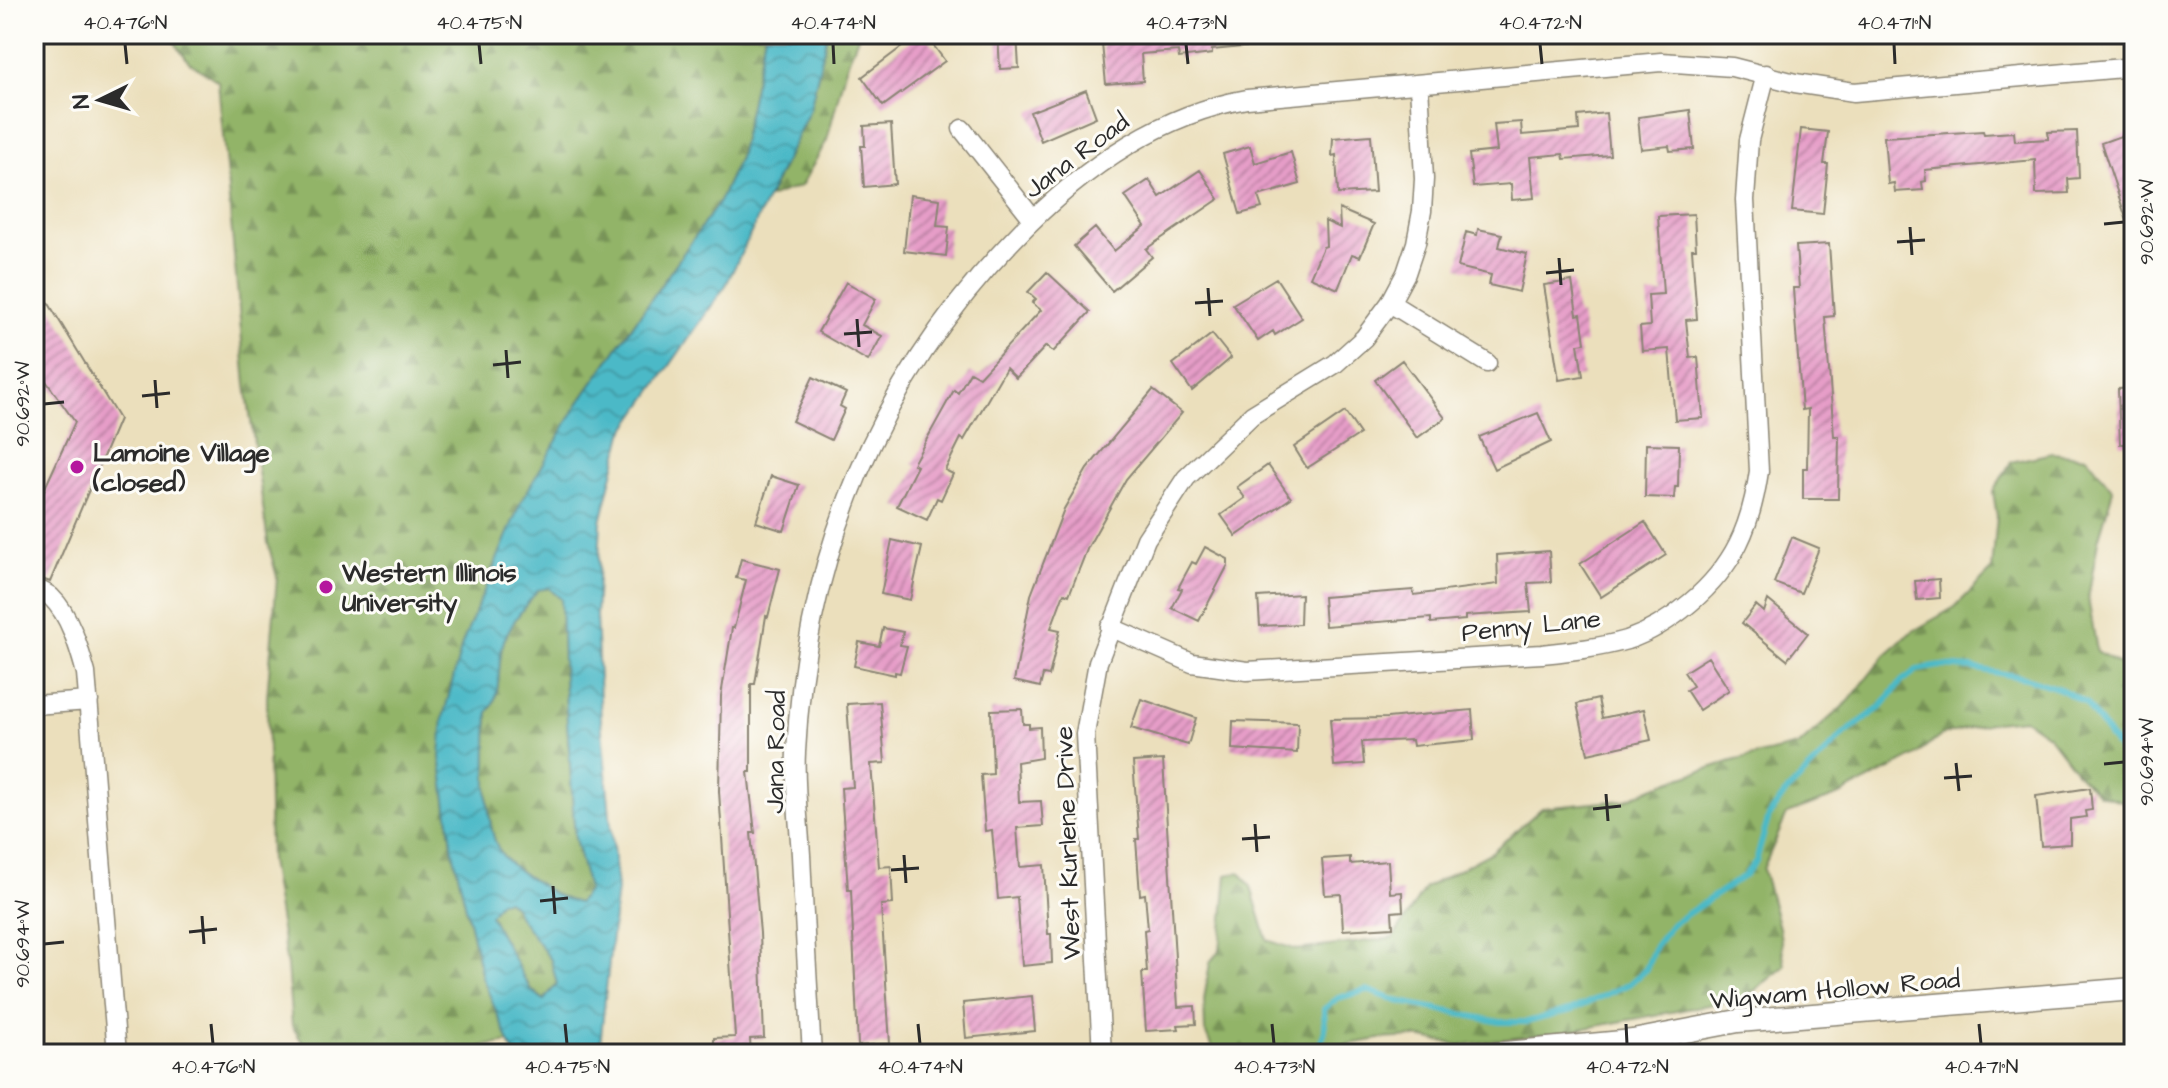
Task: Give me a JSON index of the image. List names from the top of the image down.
{
  "streets": {
    "street": [
      "Jana Road",
      "Penny Lane",
      "West Kurlene Drive",
      "Wigwam Hollow Road"
    ]
  },
  "crossings": [
    ["Jana Road", "Penny Lane"],
    ["Jana Road", "West Kurlene Drive"],
    ["Penny Lane", "West Kurlene Drive"]
  ],
  "places": ["Lamoine Village (closed)", "Western Illinois University"],
  "north": "left",
  "coordinates": [
    "40.476°N",
    "40.475°N",
    "40.474°N",
    "40.473°N",
    "40.472°N",
    "40.471°N",
    "90.692°W",
    "90.694°W"
  ]
}
